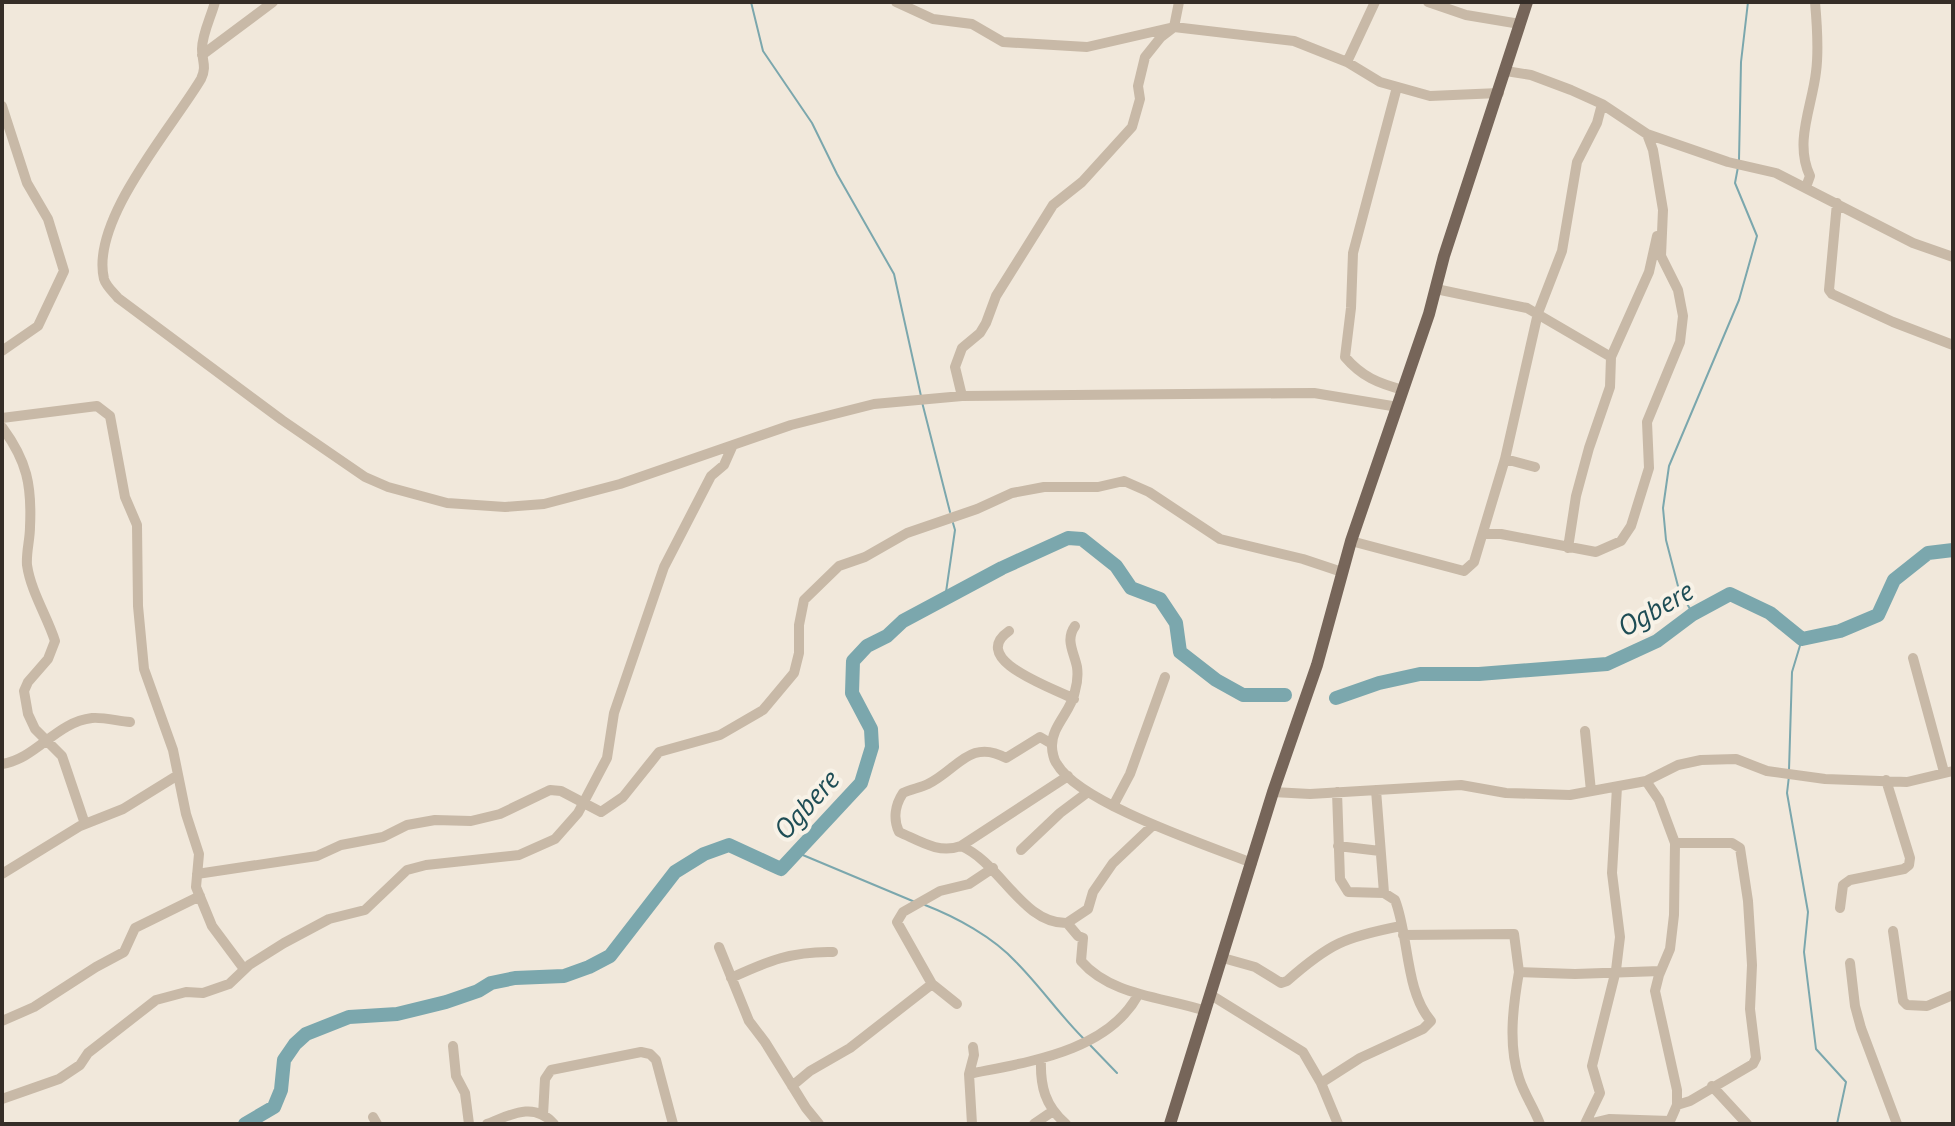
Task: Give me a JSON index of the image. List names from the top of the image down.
{
  "water": ["Ogbere"]
}
